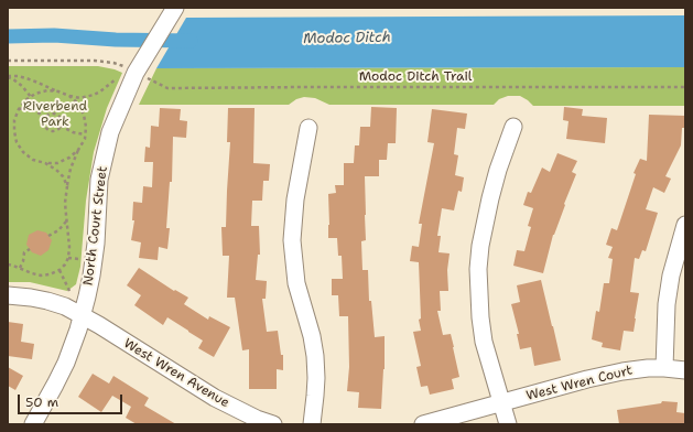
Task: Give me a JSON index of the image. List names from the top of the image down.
{
  "streets": {
    "street": ["North Court Street", "West Wren Avenue", "West Wren Court"],
    "path": ["Modoc Ditch Trail"]
  },
  "crossings": [
    ["Modoc Ditch Trail", "North Court Street"],
    ["North Court Street", "West Wren Avenue"]
  ],
  "water": ["Modoc Ditch"],
  "parks": ["Riverbend Park"],
  "scale_bar": "50 m"
}
